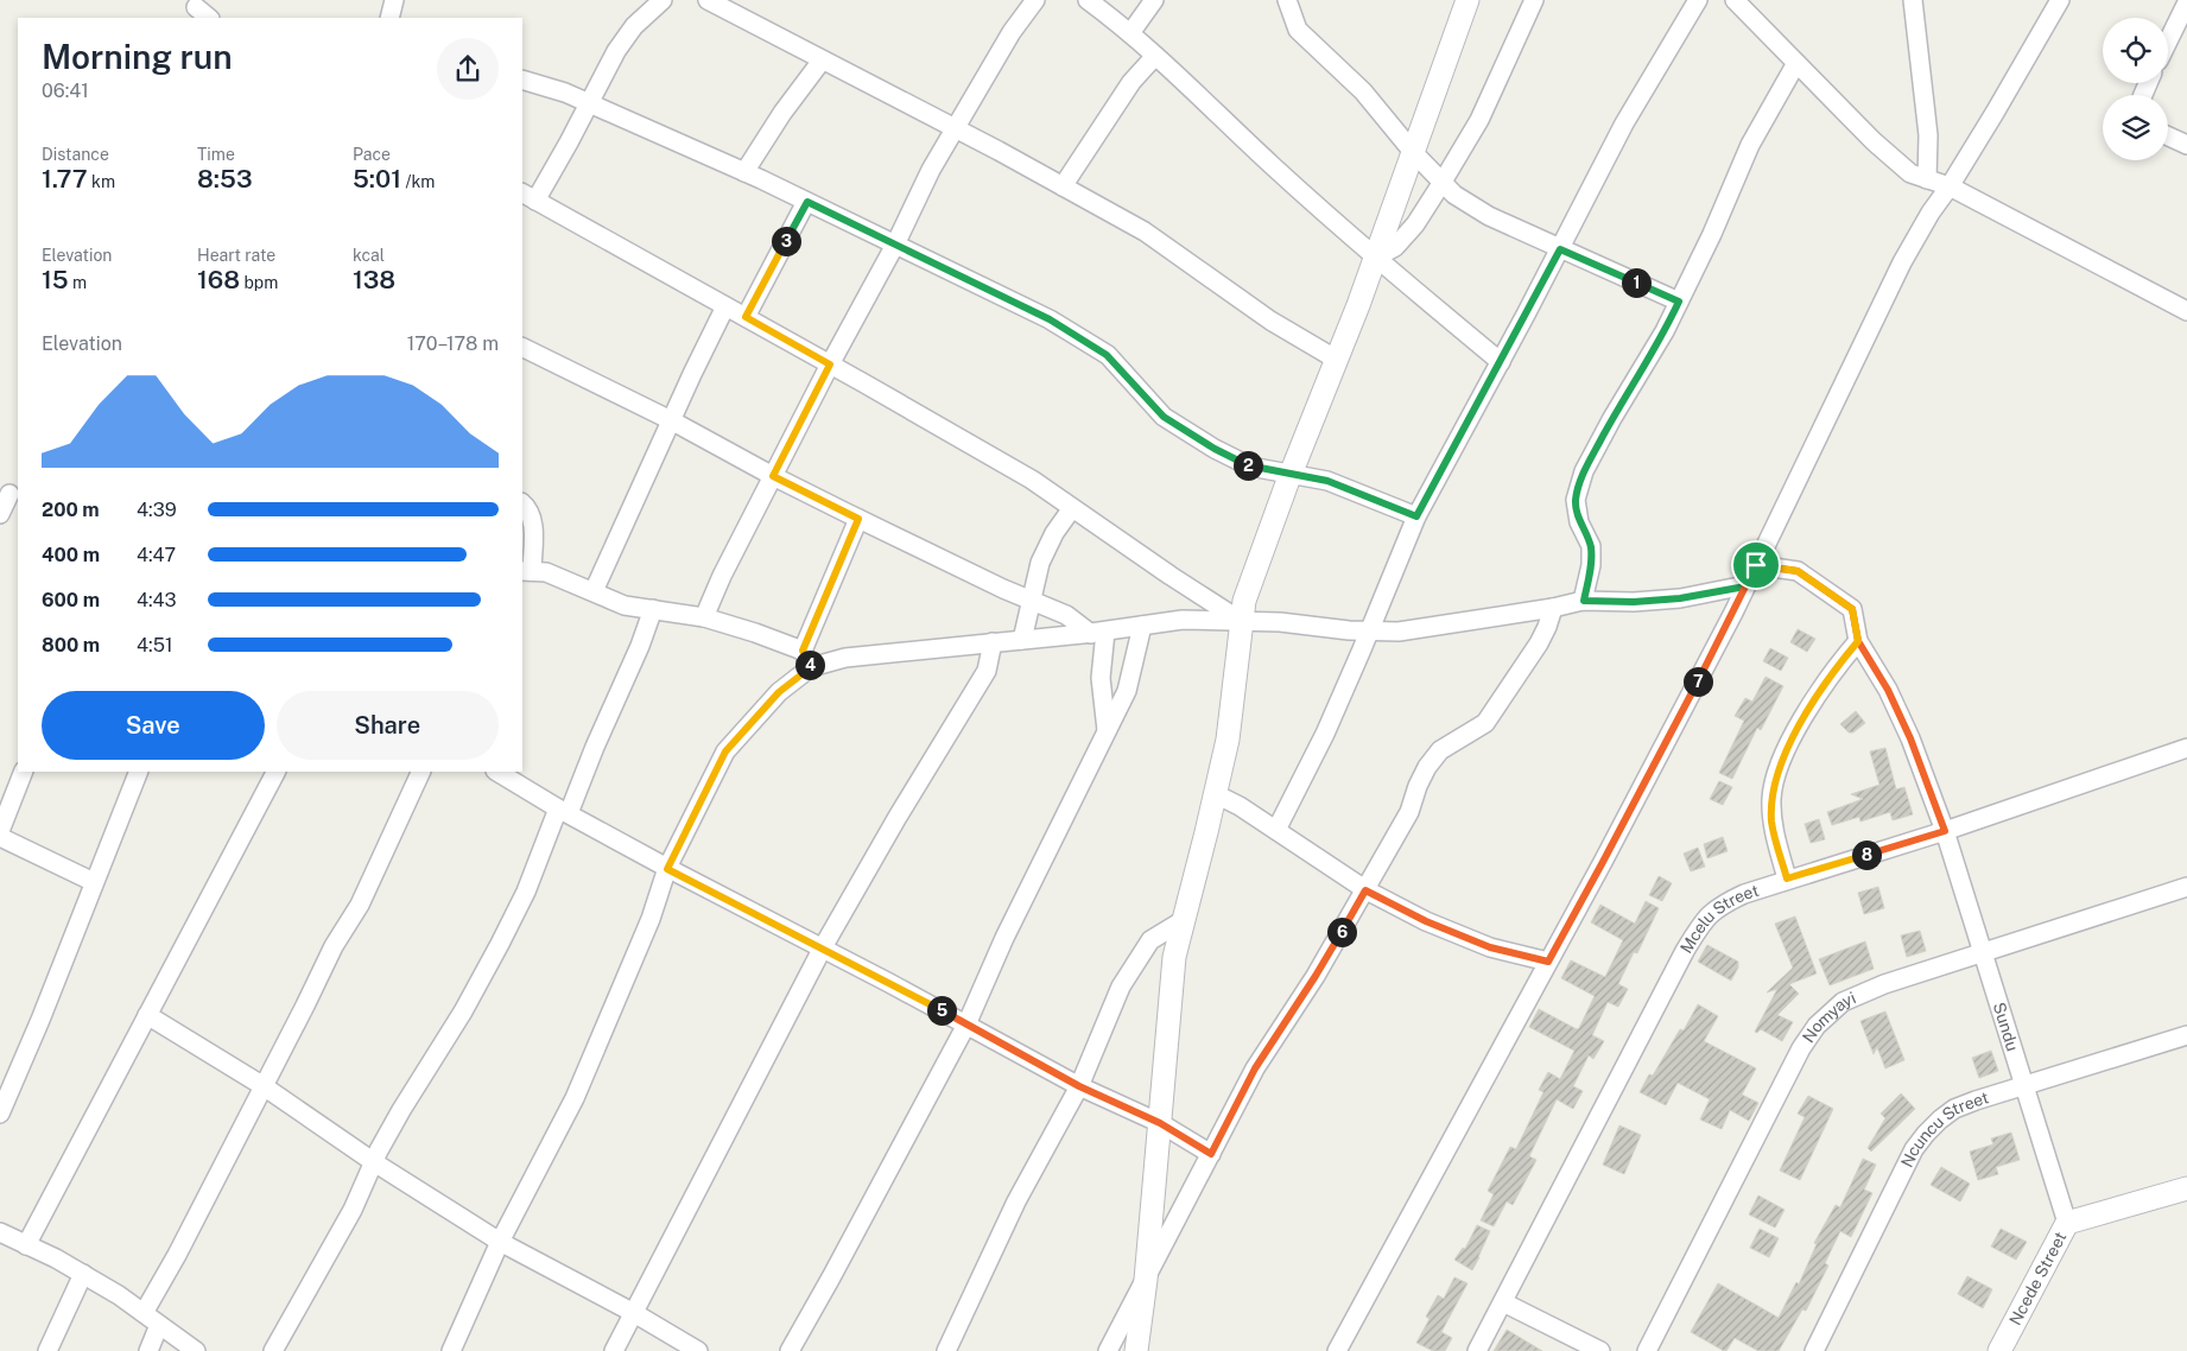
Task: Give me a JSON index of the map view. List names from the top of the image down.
{
  "streets": {
    "street": [
      "Mcelu Street",
      "Nomyayi",
      "Sundu",
      "Ncuncu Street",
      "Ncede Street"
    ]
  },
  "crossings": [
    ["Mcelu Street", "Sundu"],
    ["Nomyayi", "Sundu"],
    ["Sundu", "Ncuncu Street"],
    ["Sundu", "Ncede Street"]
  ],
  "page": {
    "heading": ["Morning run", "06:41"],
    "stats": [
      ["Distance", "1.77 km"],
      ["Time", "8:53"],
      ["Pace", "5:01 /km"],
      ["Elevation", "15 m"],
      ["Heart rate", "168 bpm"],
      ["kcal", "138"]
    ],
    "pins": [
      "3",
      "1",
      "2",
      "4",
      "7",
      "8",
      "6",
      "5"
    ],
    "chart": ["Elevation", "170–178 m"],
    "list": [
      {
        "name": "200 m",
        "note": "4:39"
      },
      {
        "name": "400 m",
        "note": "4:47"
      },
      {
        "name": "600 m",
        "note": "4:43"
      },
      {
        "name": "800 m",
        "note": "4:51"
      }
    ],
    "buttons": ["Save", "Share"]
  }
}
